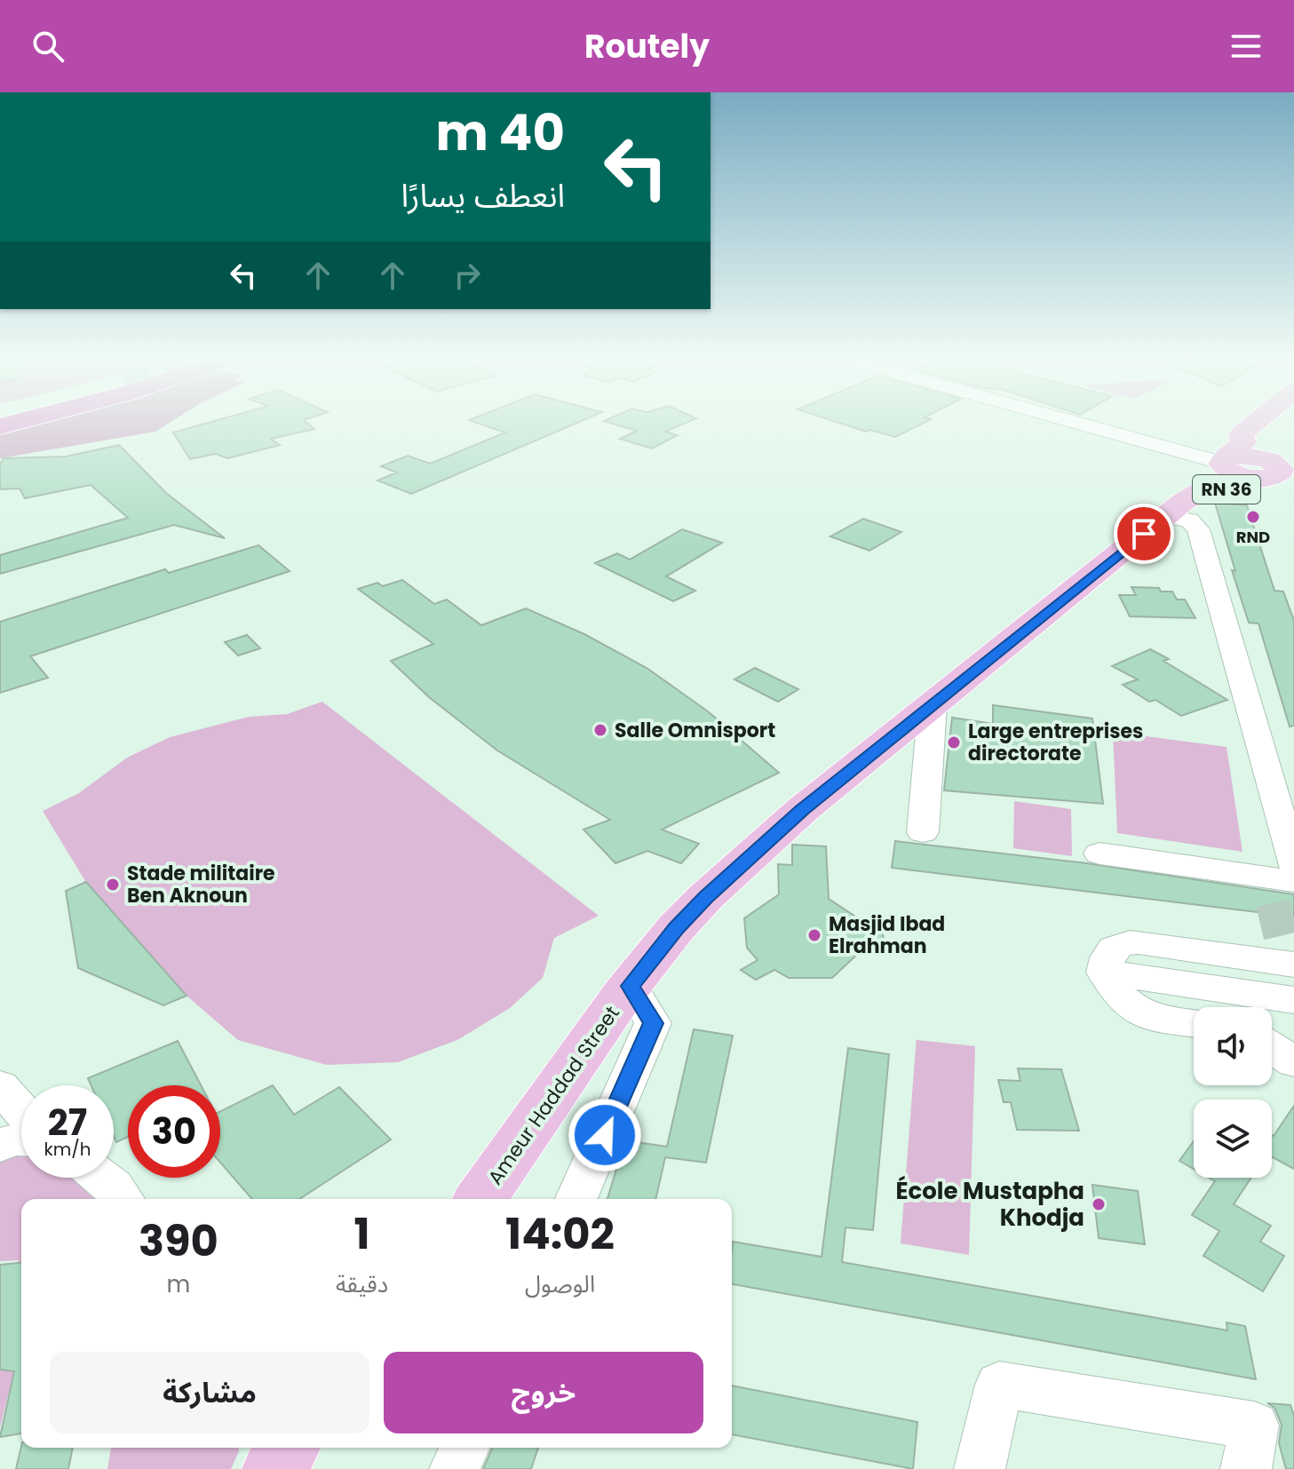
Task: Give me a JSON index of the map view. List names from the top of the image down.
{
  "streets": {
    "main road": ["RN 36", "Ameur Haddad Street"]
  },
  "crossings": [
    ["RN 36", "Ameur Haddad Street"]
  ],
  "places": [
    "RND",
    "Salle Omnisport",
    "Large entreprises directorate",
    "Stade militaire Ben Aknoun",
    "Masjid Ibad Elrahman",
    "École Mustapha Khodja"
  ],
  "page": {
    "header": "Routely",
    "turn": ["40 m", "انعطف يسارًا"],
    "speed": "27 km/h",
    "limit": "30",
    "eta": [
      "14:02",
      "الوصول",
      "1",
      "دقيقة",
      "390",
      "m"
    ],
    "buttons": ["خروج", "مشاركة"]
  }
}
